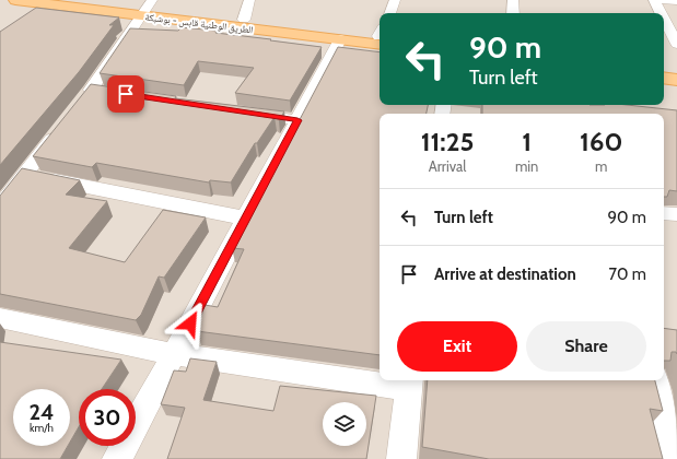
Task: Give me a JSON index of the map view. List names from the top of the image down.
{
  "streets": {
    "main road": ["الطريق الوطنية قابس - بوشبكة"]
  },
  "page": {
    "turn": ["90 m", "Turn left"],
    "eta": [
      "11:25",
      "Arrival",
      "1",
      "min",
      "160",
      "m"
    ],
    "list": [
      {
        "name": "Turn left",
        "value": "90 m"
      },
      {
        "name": "Arrive at destination",
        "value": "70 m"
      }
    ],
    "buttons": ["Exit", "Share"],
    "speed": "24 km/h",
    "limit": "30"
  }
}
